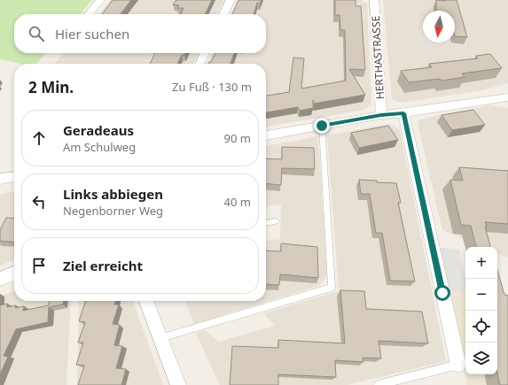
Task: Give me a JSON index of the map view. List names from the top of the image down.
{
  "streets": {
    "street": ["HERTHASTRASSE"]
  },
  "north": "bottom",
  "page": {
    "search": "Hier suchen",
    "heading": ["2 Min.", "Zu Fuß · 130 m"],
    "list": [
      ["Geradeaus", "Am Schulweg", "90 m"],
      ["Links abbiegen", "Negenborner Weg", "40 m"],
      "Ziel erreicht"
    ],
    "map_buttons": ["+", "−"]
  }
}
